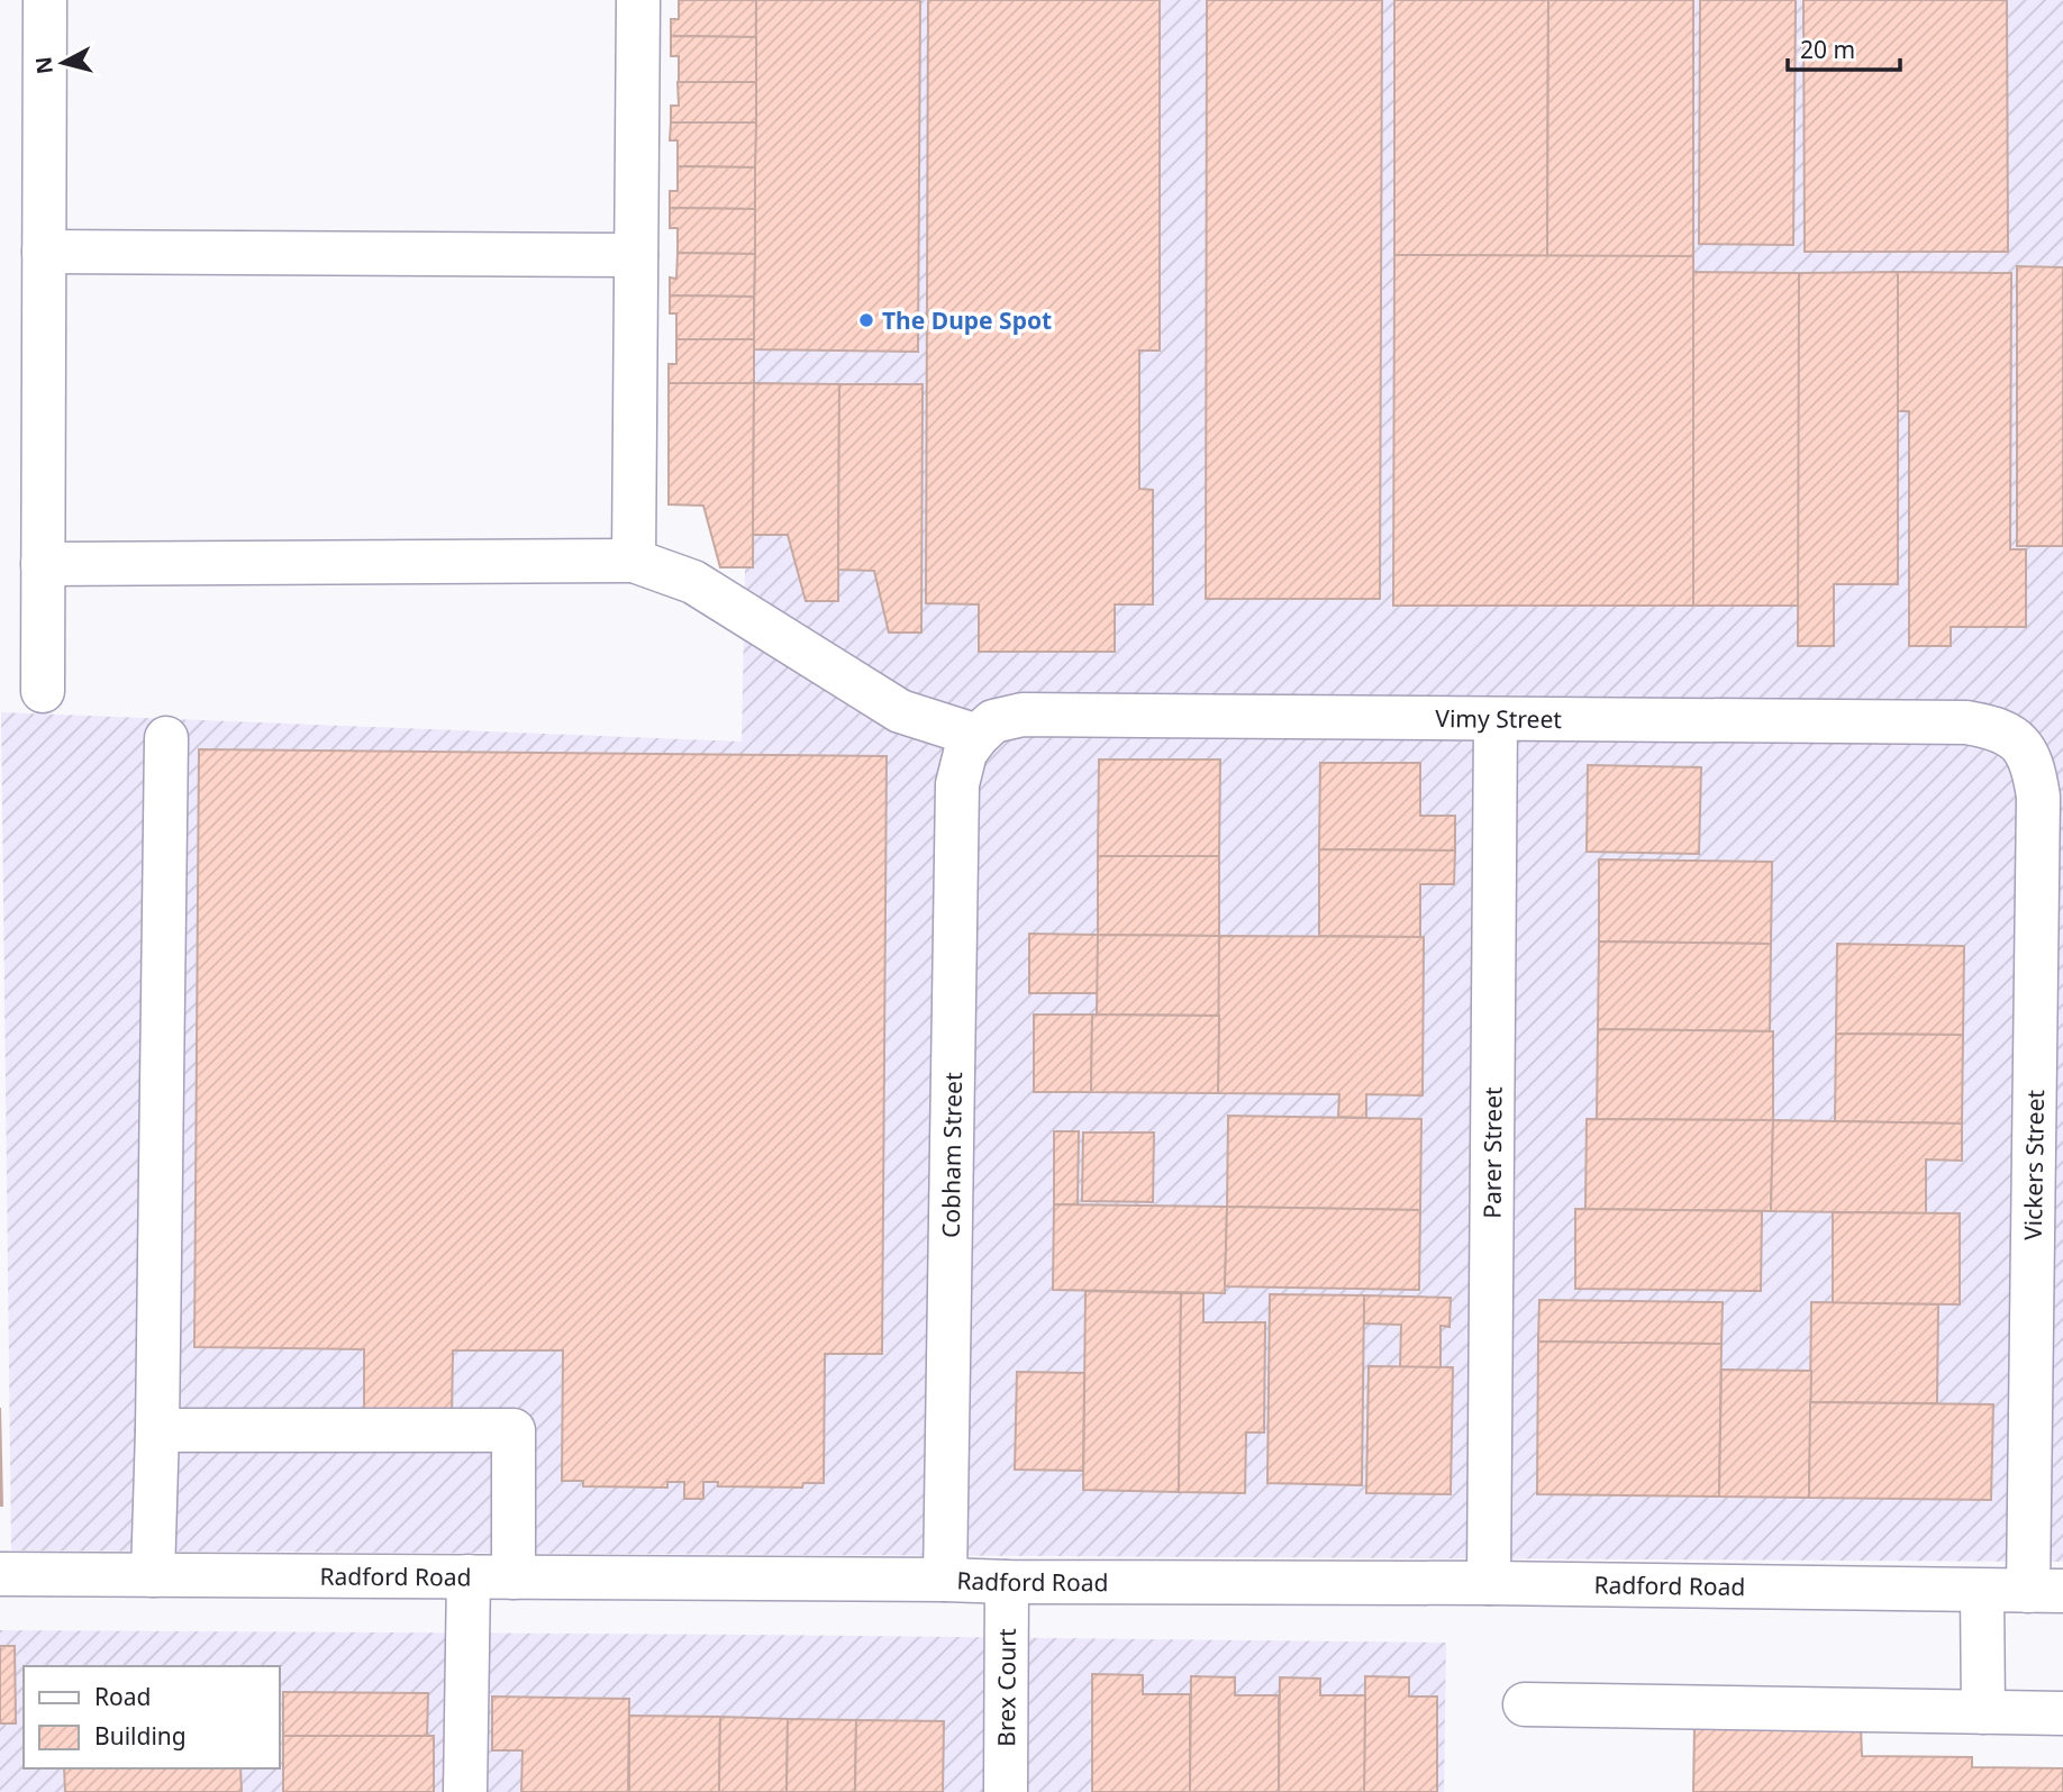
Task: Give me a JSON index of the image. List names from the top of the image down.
{
  "streets": {
    "street": [
      "Vimy Street",
      "Parer Street",
      "Cobham Street",
      "Vickers Street",
      "Radford Road",
      "Brex Court"
    ]
  },
  "crossings": [
    ["Vimy Street", "Parer Street"],
    ["Vimy Street", "Cobham Street"],
    ["Vimy Street", "Vickers Street"],
    ["Parer Street", "Radford Road"],
    ["Cobham Street", "Radford Road"],
    ["Vickers Street", "Radford Road"],
    ["Radford Road", "Brex Court"]
  ],
  "places": ["The Dupe Spot"],
  "legend": ["Road", "Building"],
  "scale_bar": "20 m",
  "north": "left"
}
